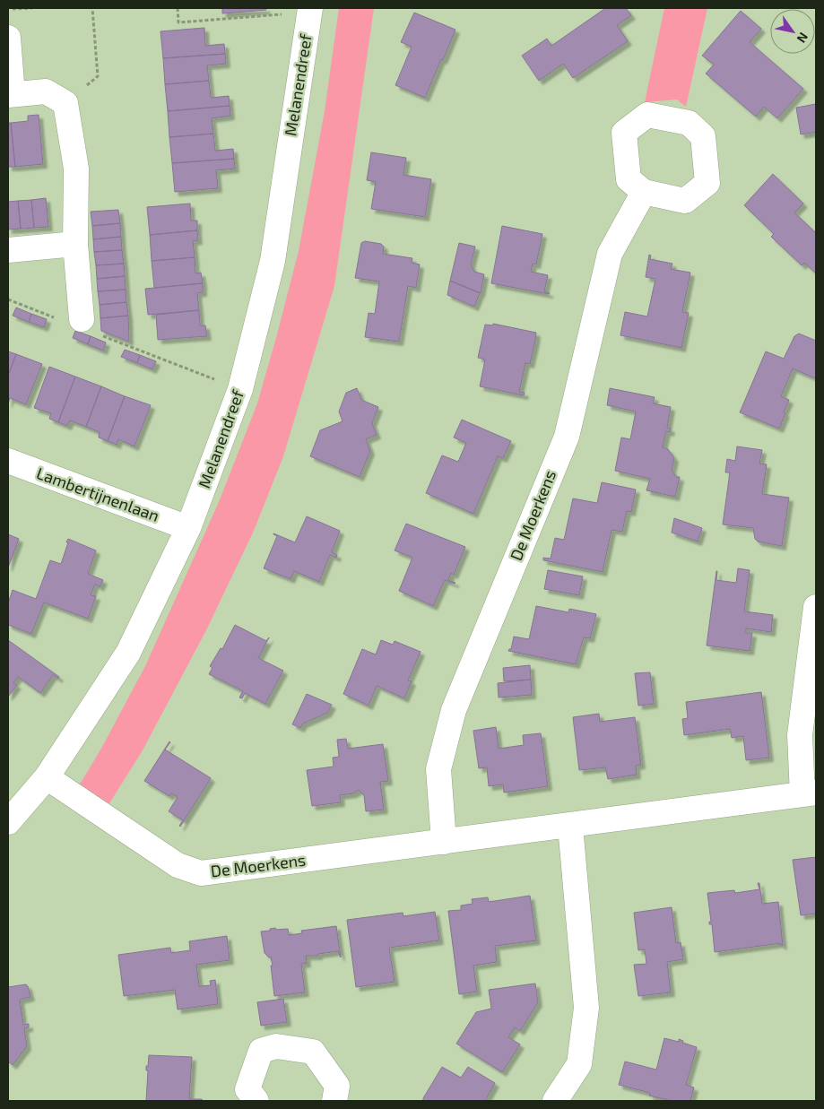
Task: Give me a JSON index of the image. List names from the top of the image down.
{
  "streets": {
    "street": ["Melanendreef", "Lambertijnenlaan", "De Moerkens"]
  },
  "crossings": [
    ["Melanendreef", "Lambertijnenlaan"],
    ["Melanendreef", "De Moerkens"]
  ],
  "north": "bottom right"
}
